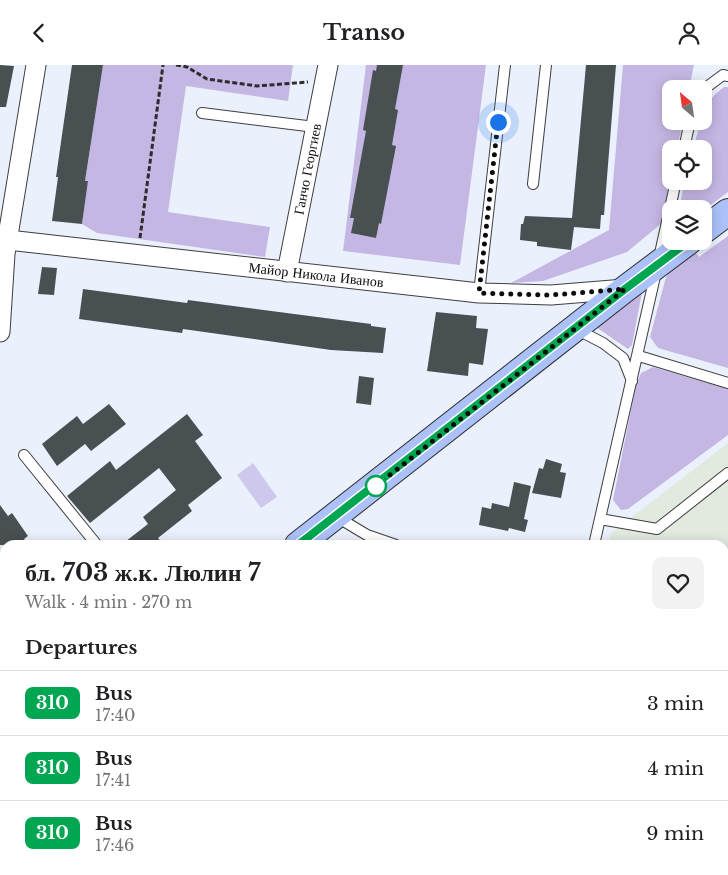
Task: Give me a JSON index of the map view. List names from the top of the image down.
{
  "streets": {
    "street": ["Ганчо Георгиев", "Майор Никола Иванов"]
  },
  "crossings": [
    ["Ганчо Георгиев", "Майор Никола Иванов"]
  ],
  "lines": ["bus line 310"],
  "north": "top left",
  "page": {
    "header": "Transo",
    "heading": [
      ["бл. 703 ж.к. Люлин 7", "Walk · 4 min · 270 m"],
      "Departures"
    ],
    "list": [
      {
        "mark": "310",
        "name": "Bus",
        "note": "17:40",
        "value": "3 min"
      },
      {
        "mark": "310",
        "name": "Bus",
        "note": "17:41",
        "value": "4 min"
      },
      {
        "mark": "310",
        "name": "Bus",
        "note": "17:46",
        "value": "9 min"
      }
    ]
  }
}
